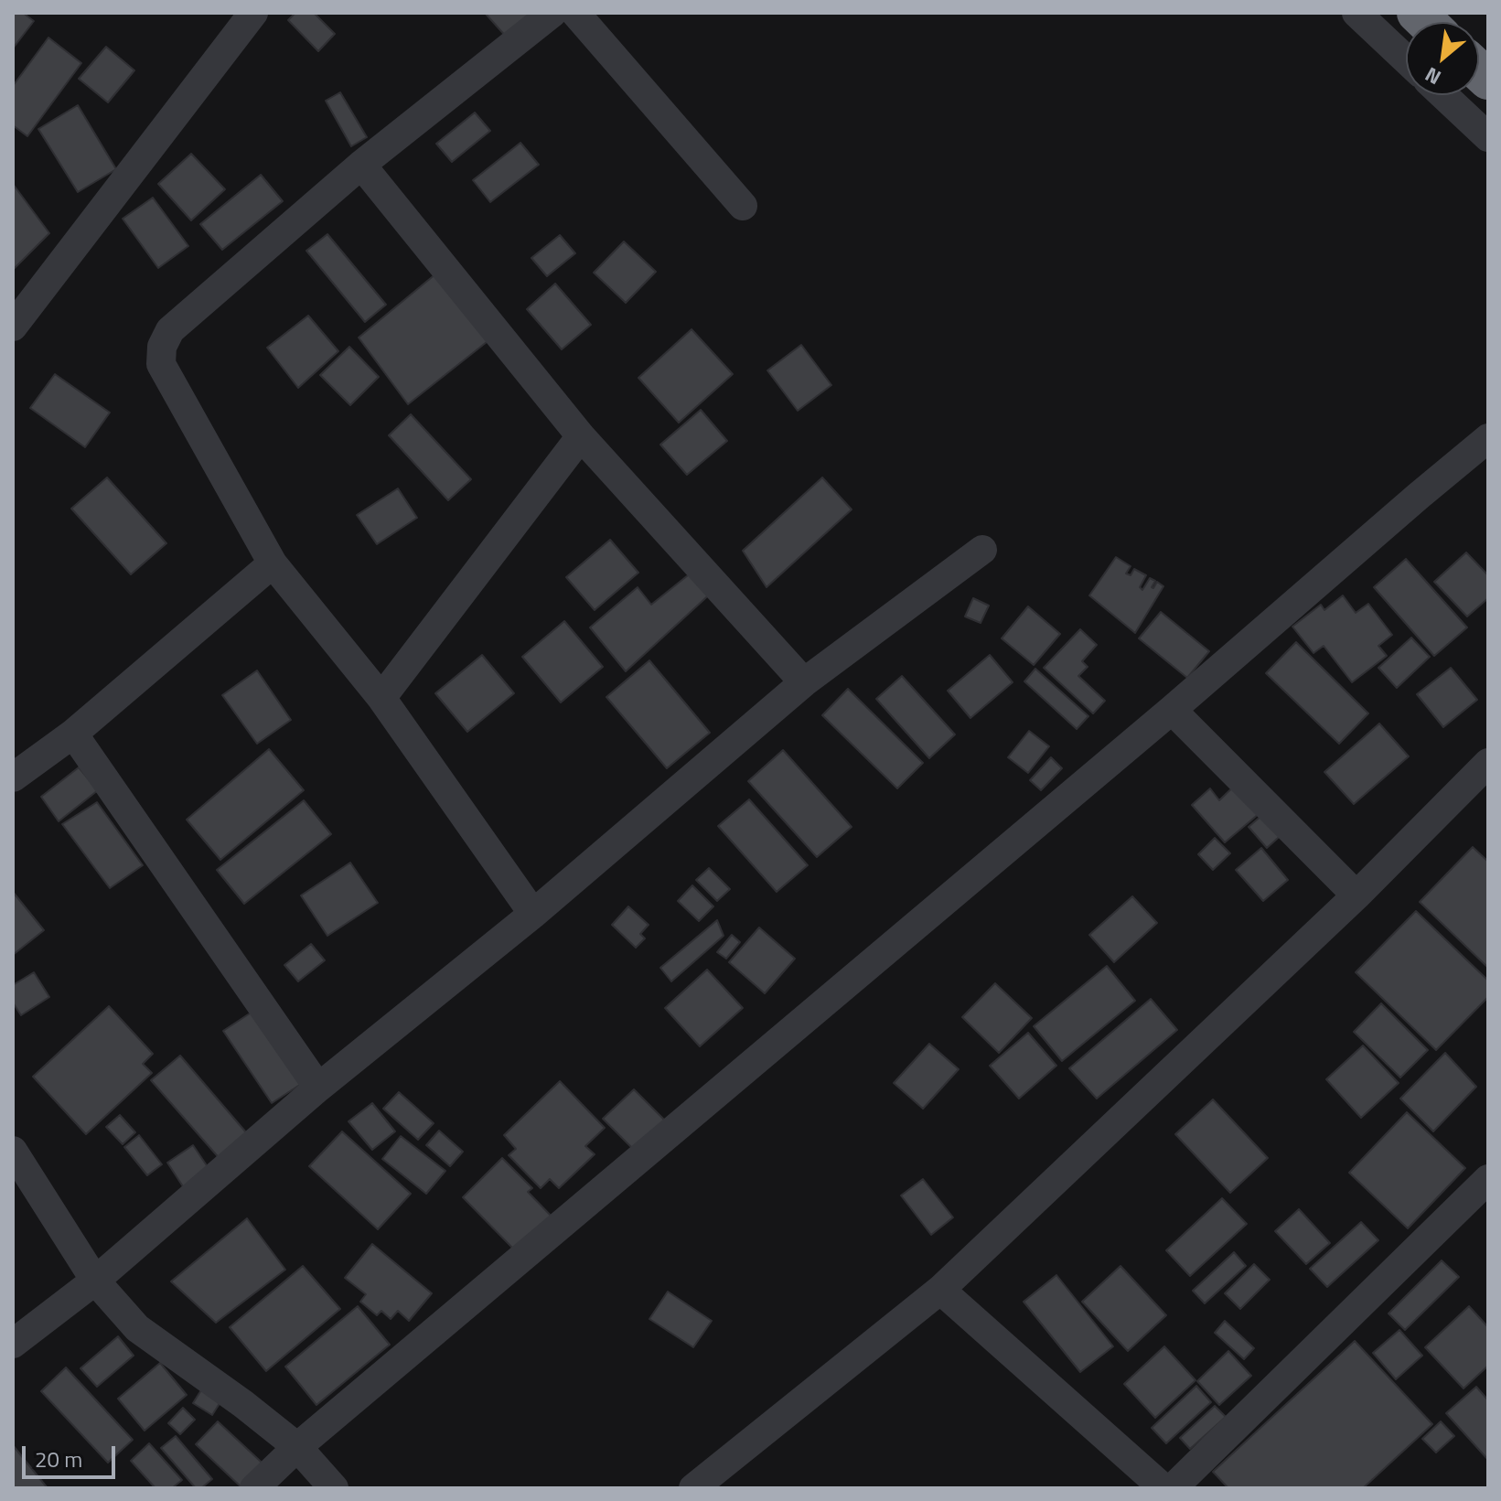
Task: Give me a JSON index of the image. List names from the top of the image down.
{
  "scale_bar": "20 m",
  "north": "bottom left"
}
